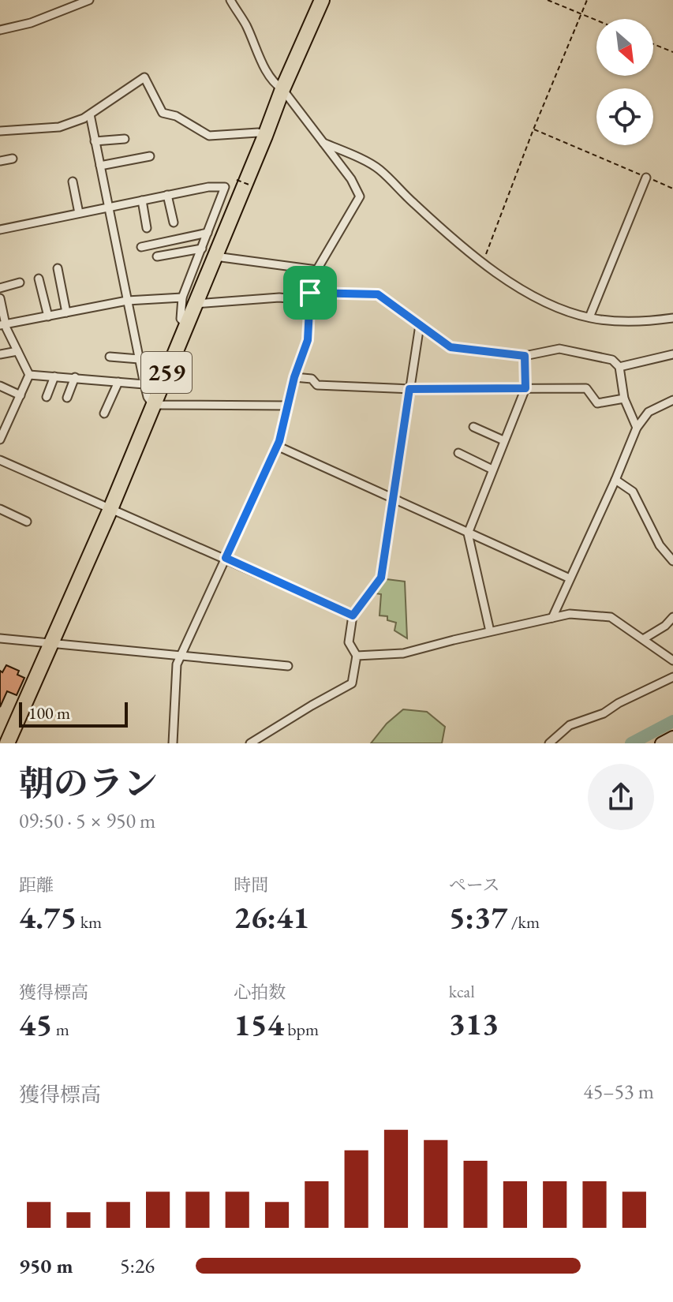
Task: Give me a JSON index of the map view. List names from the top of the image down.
{
  "streets": {
    "highway": ["259"]
  },
  "scale_bar": "100 m",
  "north": "bottom right",
  "page": {
    "scale": "100 m",
    "heading": ["朝のラン", "09:50 · 5 × 950 m"],
    "stats": [
      ["距離", "4.75 km"],
      ["時間", "26:41"],
      ["ペース", "5:37 /km"],
      ["獲得標高", "45 m"],
      ["心拍数", "154 bpm"],
      ["kcal", "313"]
    ],
    "chart": ["獲得標高", "45–53 m"],
    "list": [
      {
        "name": "950 m",
        "note": "5:26"
      }
    ]
  }
}
